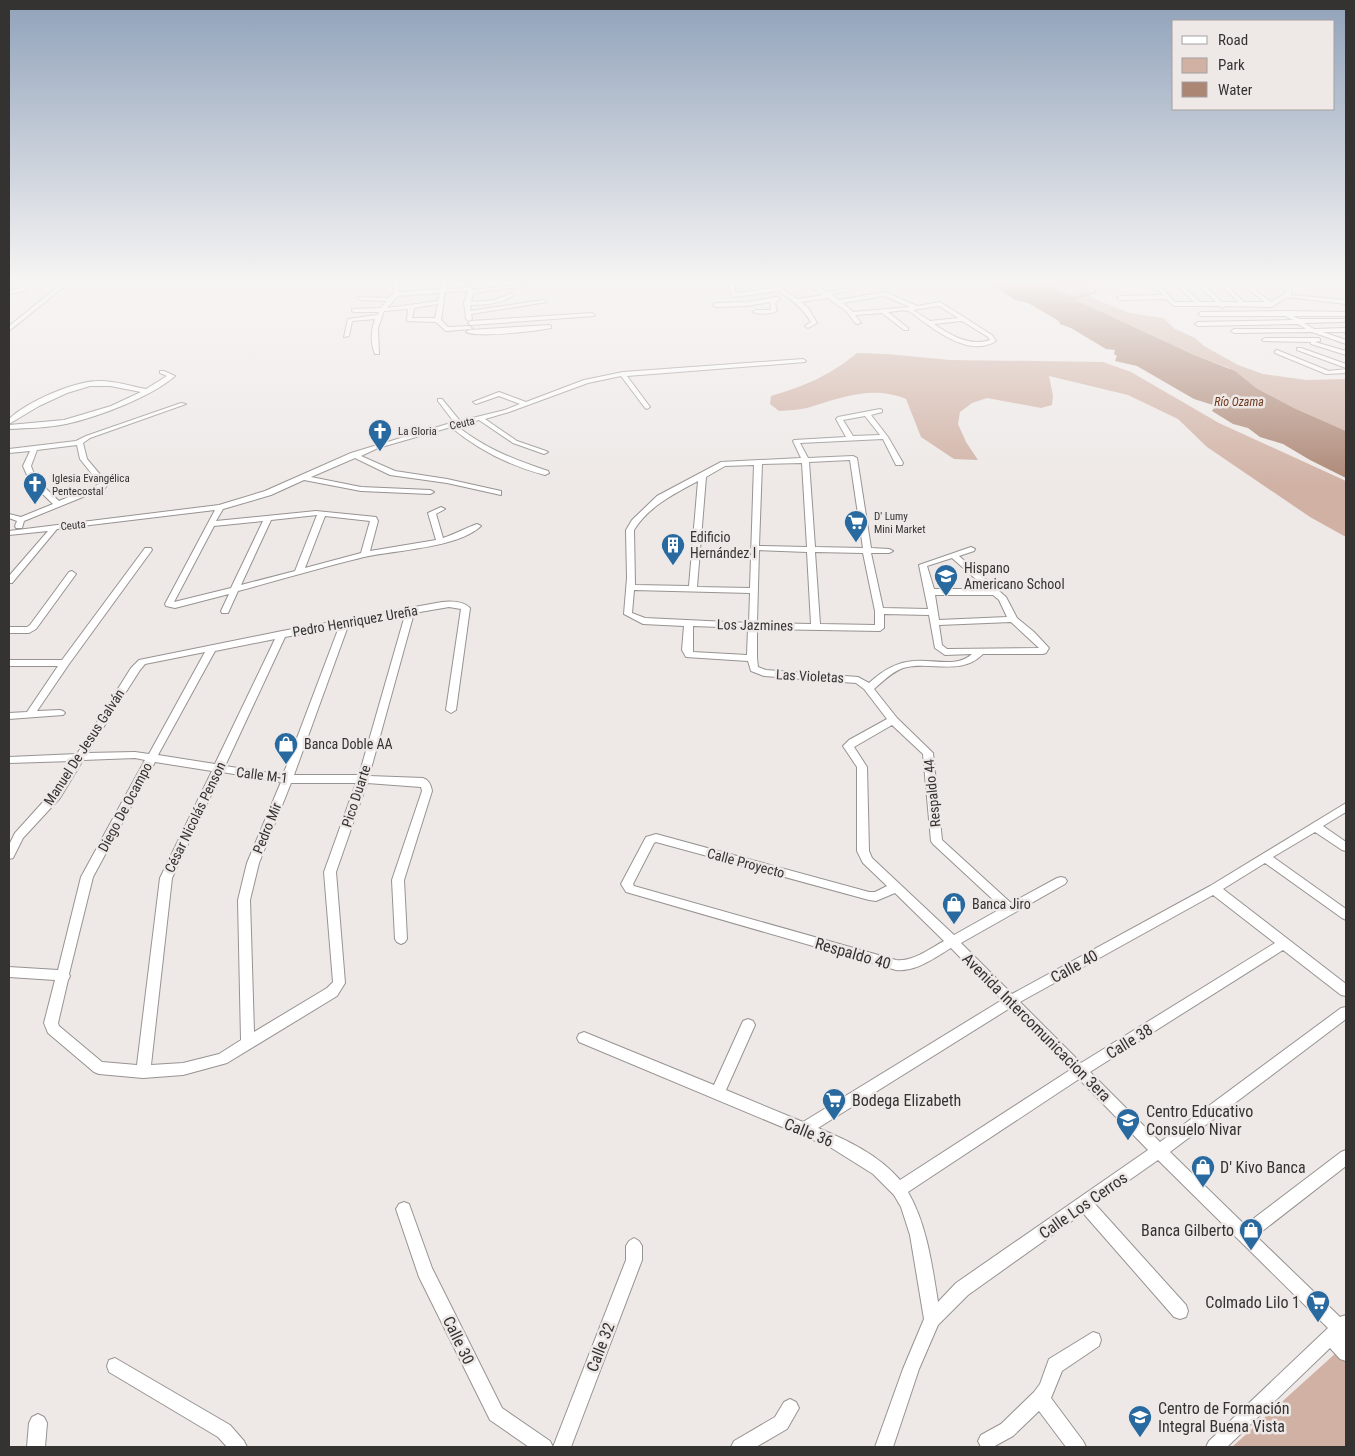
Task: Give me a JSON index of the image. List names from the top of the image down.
{
  "streets": {
    "street": [
      "Ceuta",
      "Pedro Henriquez Ureña",
      "Los Jazmines",
      "Las Violetas",
      "Manuel De Jesus Galván",
      "Calle M-1",
      "Respaldo 44",
      "Pico Duarte",
      "Diego De Ocampo",
      "César Nicolás Penson",
      "Pedro Mir",
      "Calle Proyecto",
      "Respaldo 40",
      "Calle 40",
      "Avenida Intercomunicacion 3era",
      "Calle 38",
      "Calle 36",
      "Calle Los Cerros",
      "Calle 30",
      "Calle 32"
    ]
  },
  "crossings": [
    ["Pedro Henriquez Ureña", "Manuel De Jesus Galván"],
    ["Pedro Henriquez Ureña", "Pico Duarte"],
    ["Pedro Henriquez Ureña", "Diego De Ocampo"],
    ["Pedro Henriquez Ureña", "César Nicolás Penson"],
    ["Pedro Henriquez Ureña", "Pedro Mir"],
    ["Las Violetas", "Respaldo 44"],
    ["Las Violetas", "Avenida Intercomunicacion 3era"],
    ["Manuel De Jesus Galván", "Calle M-1"],
    ["Calle M-1", "Pico Duarte"],
    ["Calle M-1", "Diego De Ocampo"],
    ["Calle M-1", "César Nicolás Penson"],
    ["Calle M-1", "Pedro Mir"],
    ["Respaldo 44", "Respaldo 40"],
    ["Respaldo 44", "Avenida Intercomunicacion 3era"],
    ["Pico Duarte", "Pedro Mir"],
    ["Diego De Ocampo", "César Nicolás Penson"],
    ["Calle Proyecto", "Respaldo 40"],
    ["Calle Proyecto", "Avenida Intercomunicacion 3era"],
    ["Respaldo 40", "Avenida Intercomunicacion 3era"],
    ["Calle 40", "Avenida Intercomunicacion 3era"],
    ["Calle 40", "Calle 36"],
    ["Avenida Intercomunicacion 3era", "Calle 38"],
    ["Avenida Intercomunicacion 3era", "Calle Los Cerros"],
    ["Calle 38", "Calle 36"],
    ["Calle 36", "Calle Los Cerros"]
  ],
  "water": ["Río Ozama"],
  "places": {
    "church": ["La Gloria", "Iglesia Evangélica Pentecostal"],
    "supermarket": ["D' Lumy Mini Market", "Bodega Elizabeth", "Colmado Lilo 1"],
    "building": ["Edificio Hernández I"],
    "school or university": ["Hispano Americano School", "Centro Educativo Consuelo Nivar", "Centro de Formación Integral Buena Vista"],
    "shop": [
      "Banca Doble AA",
      "Banca Jiro",
      "D' Kivo Banca",
      "Banca Gilberto"
    ]
  },
  "legend": ["Road", "Park", "Water"]
}
